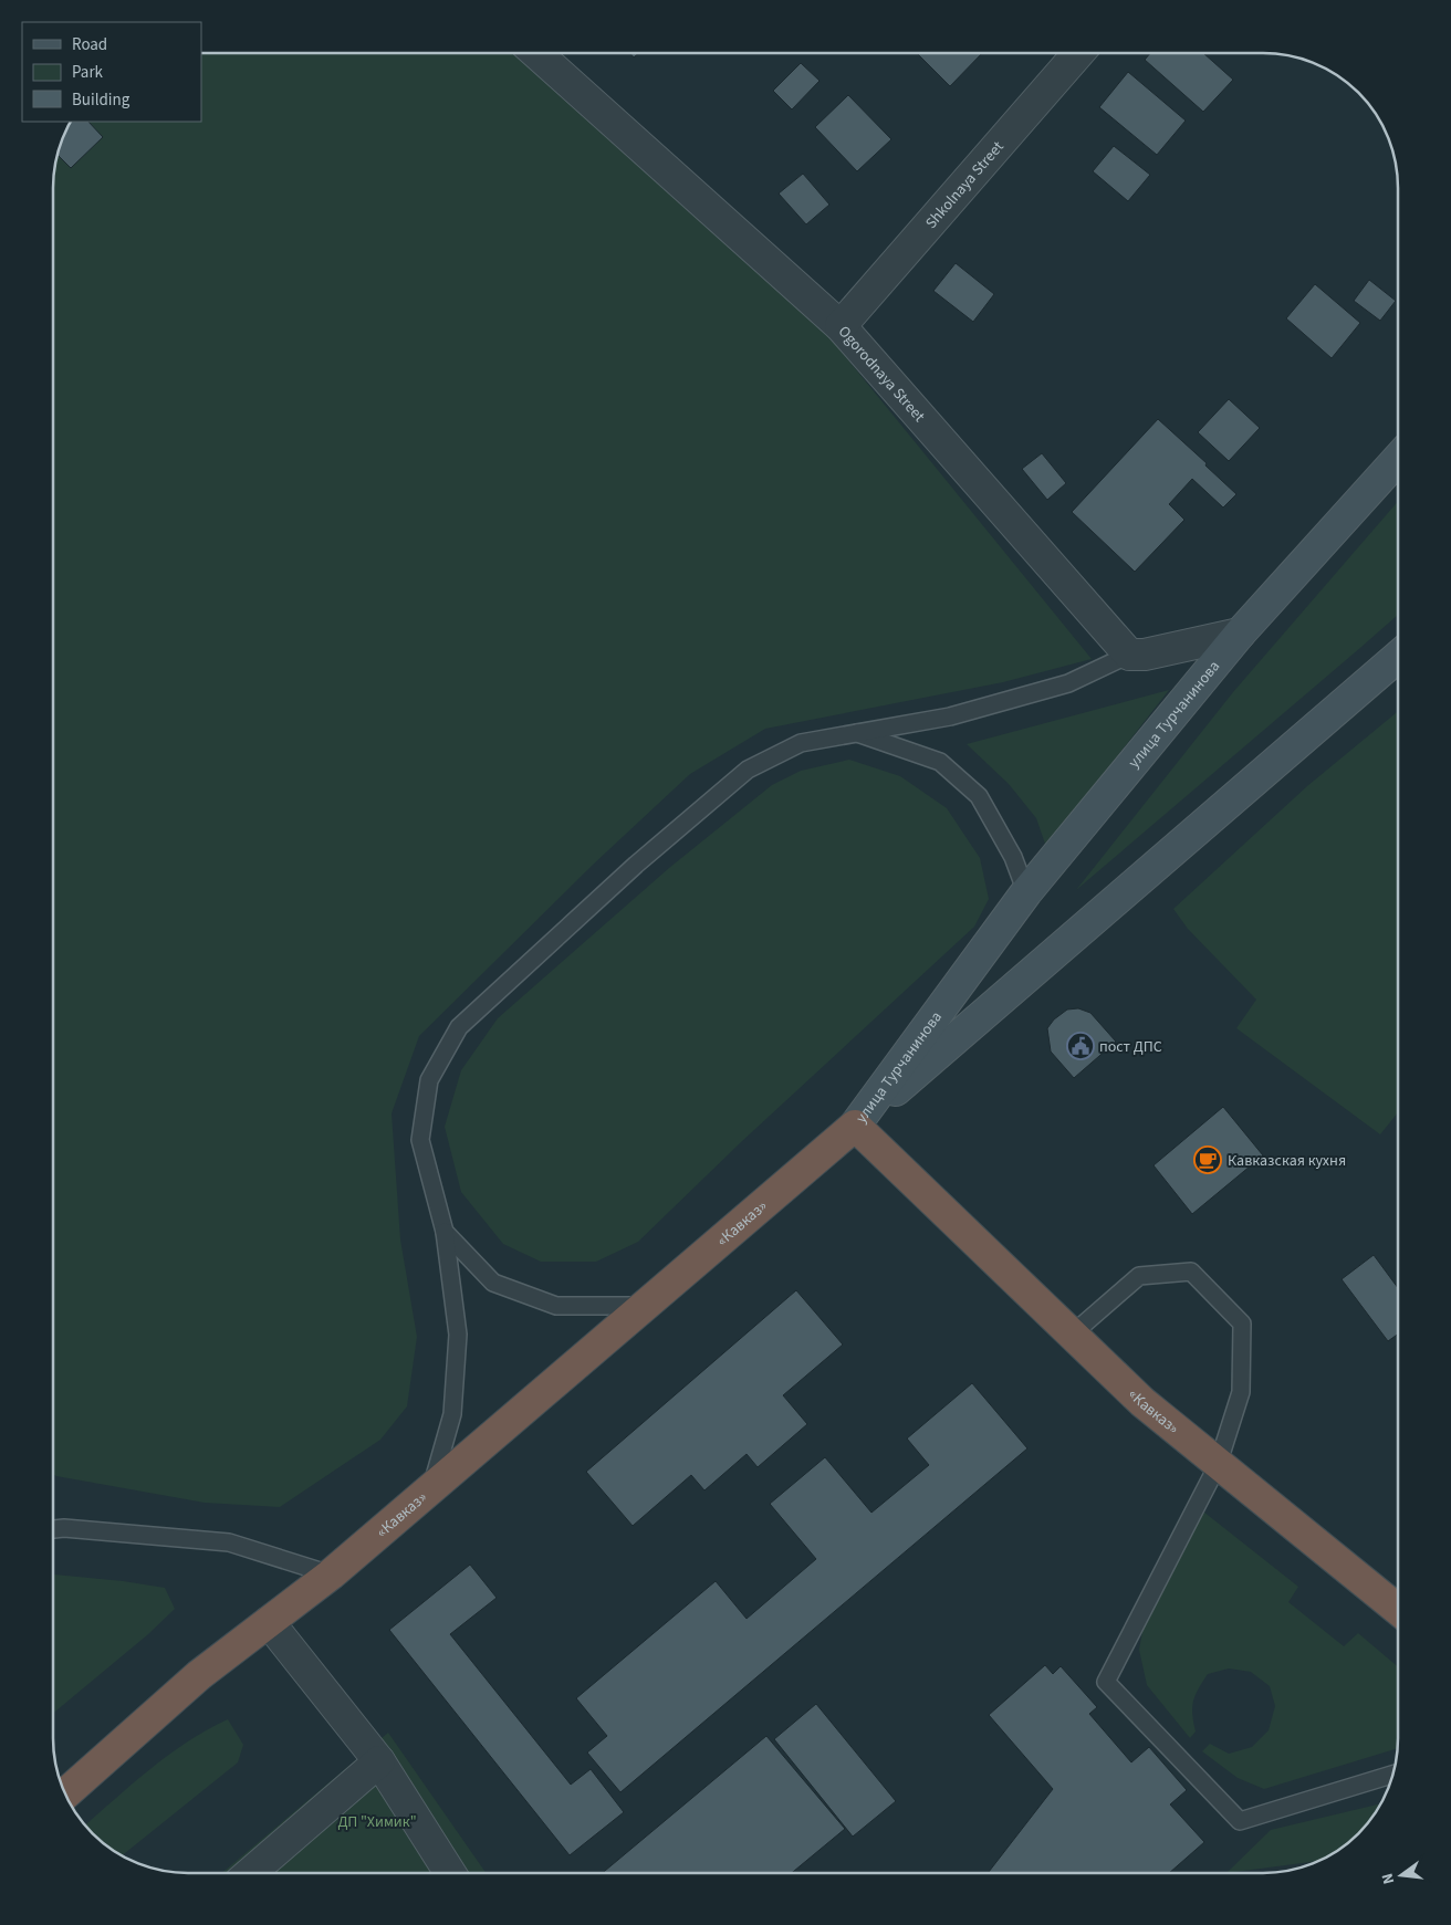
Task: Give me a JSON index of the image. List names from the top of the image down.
{
  "streets": {
    "highway": ["«Кавказ»"],
    "street": ["Shkolnaya Street", "Ogorodnaya Street", "улица Турчанинова"]
  },
  "crossings": [
    ["Shkolnaya Street", "Ogorodnaya Street"],
    ["улица Турчанинова", "«Кавказ»"]
  ],
  "parks": ["ДП \"Химик\""],
  "places": {
    "public building": ["пост ДПС"],
    "cafe": ["Кавказская кухня"]
  },
  "legend": ["Road", "Park", "Building"],
  "north": "left"
}
